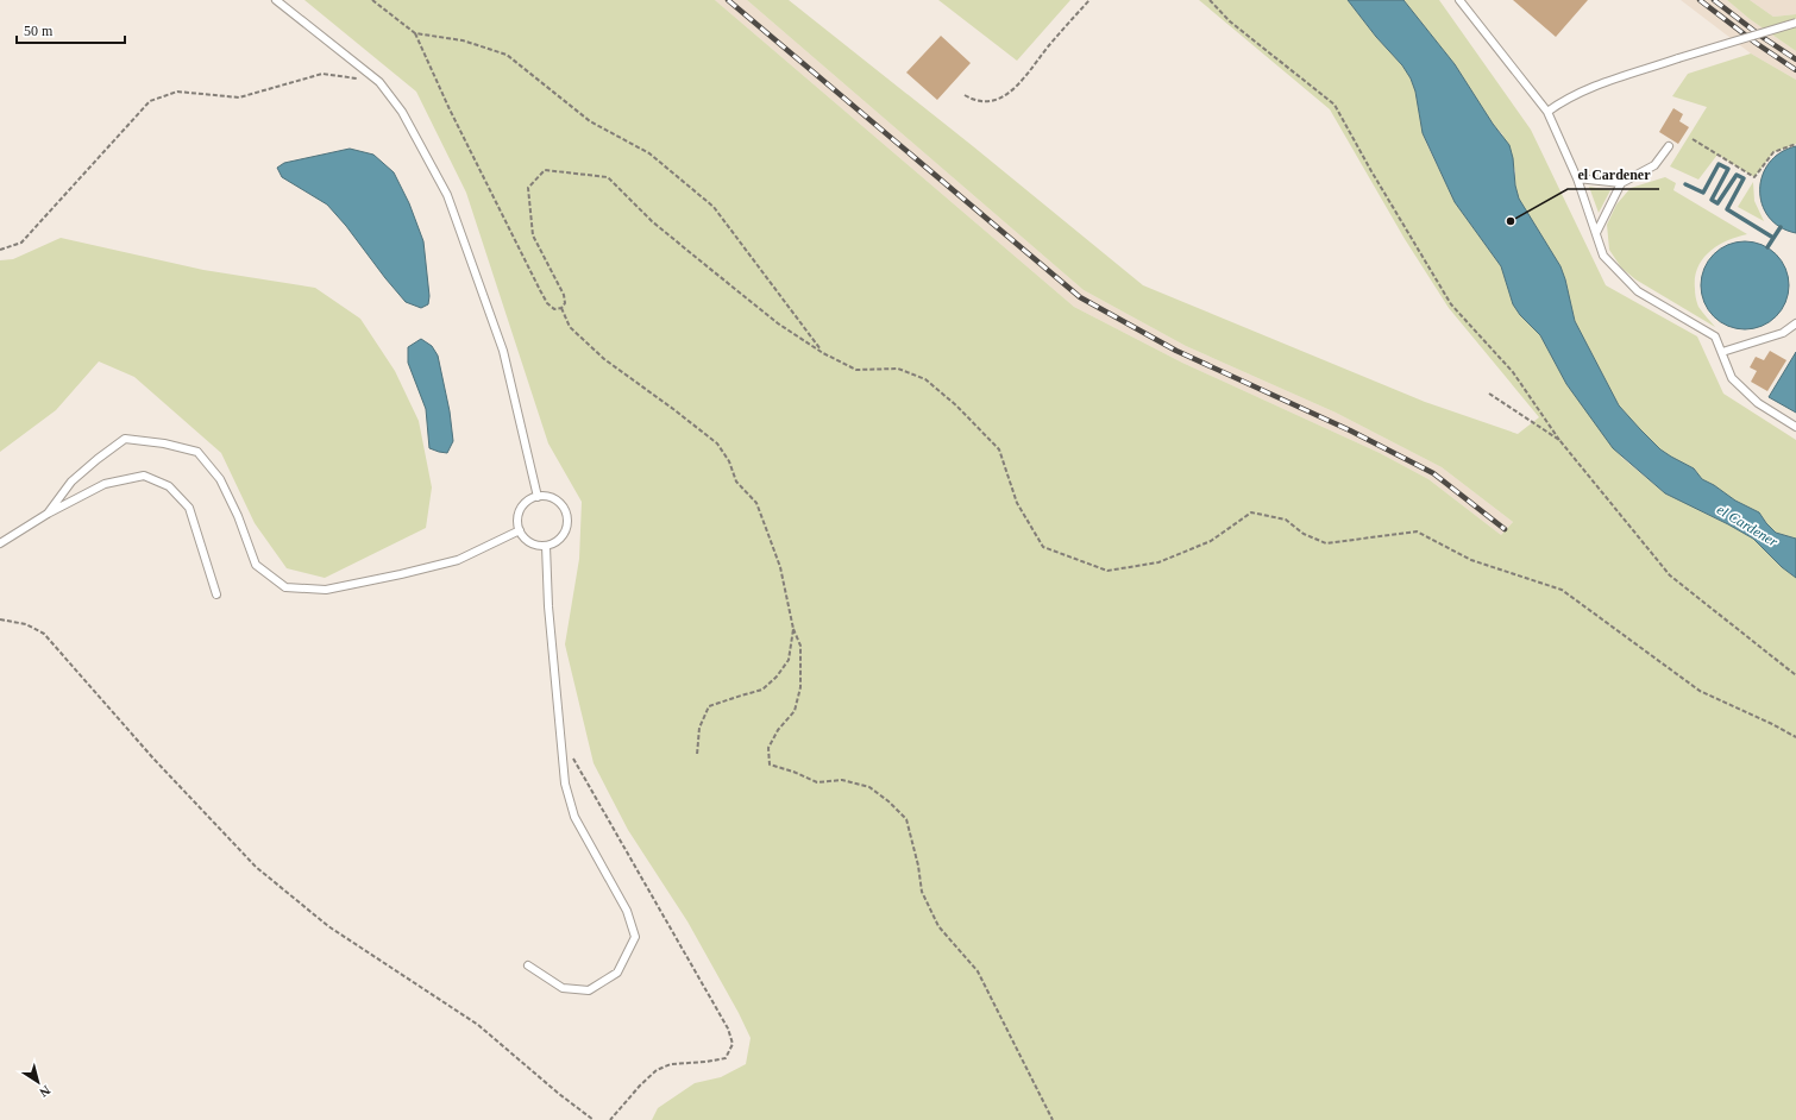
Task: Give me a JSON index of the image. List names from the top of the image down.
{
  "water": ["el Cardener"],
  "places": ["el Cardener"],
  "scale_bar": "50 m",
  "north": "bottom right"
}
